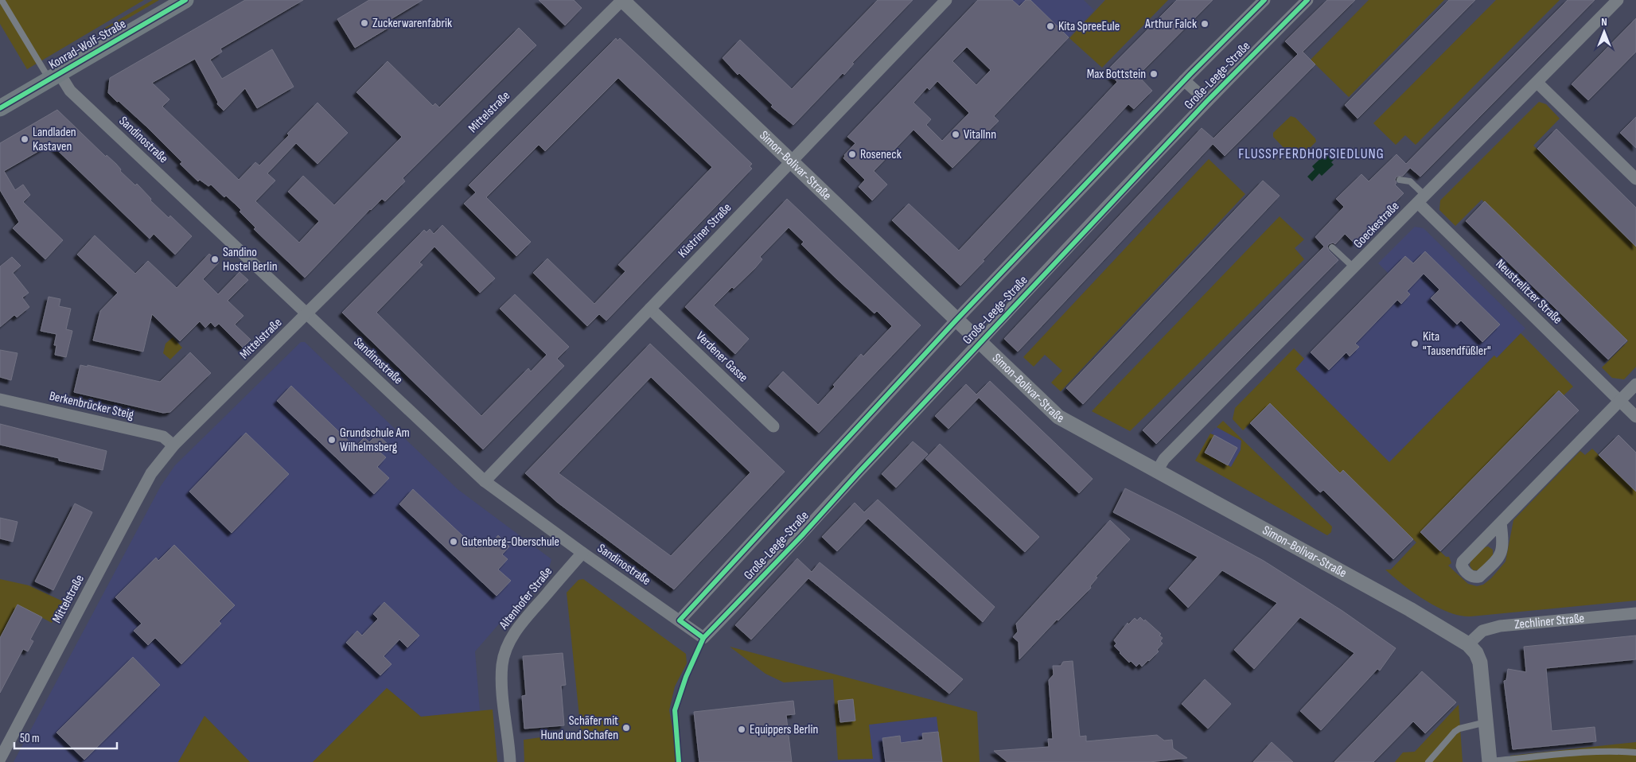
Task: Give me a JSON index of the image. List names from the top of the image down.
{
  "streets": {
    "main road": ["Konrad-Wolf-Straße"],
    "street": [
      "Große-Leege-Straße",
      "Mittelstraße",
      "Sandinostraße",
      "Simon-Bolivar-Straße",
      "Goeckestraße",
      "Küstriner Straße",
      "Neustrelitzer Straße",
      "Verdener Gasse",
      "Berkenbrücker Steig",
      "Altenhofer Straße",
      "Zechliner Straße"
    ]
  },
  "crossings": [
    ["Konrad-Wolf-Straße", "Sandinostraße"],
    ["Große-Leege-Straße", "Sandinostraße"],
    ["Große-Leege-Straße", "Simon-Bolivar-Straße"],
    ["Mittelstraße", "Sandinostraße"],
    ["Mittelstraße", "Simon-Bolivar-Straße"],
    ["Mittelstraße", "Berkenbrücker Steig"],
    ["Sandinostraße", "Küstriner Straße"],
    ["Sandinostraße", "Altenhofer Straße"],
    ["Simon-Bolivar-Straße", "Goeckestraße"],
    ["Simon-Bolivar-Straße", "Küstriner Straße"],
    ["Simon-Bolivar-Straße", "Zechliner Straße"],
    ["Goeckestraße", "Neustrelitzer Straße"],
    ["Küstriner Straße", "Verdener Gasse"]
  ],
  "districts": ["FLUSSPFERDHOFSIEDLUNG"],
  "places": [
    "Zuckerwarenfabrik",
    "Arthur Falck",
    "Kita SpreeEule",
    "Max Bottstein",
    "VitalInn",
    "Landladen Kastaven",
    "Roseneck",
    "Sandino Hostel Berlin",
    "Kita \"Tausendfüßler\"",
    "Grundschule Am Wilhelmsberg",
    "Gutenberg-Oberschule",
    "Schäfer mit Hund und Schafen",
    "Equippers Berlin"
  ],
  "scale_bar": "50 m",
  "north": "top"
}
